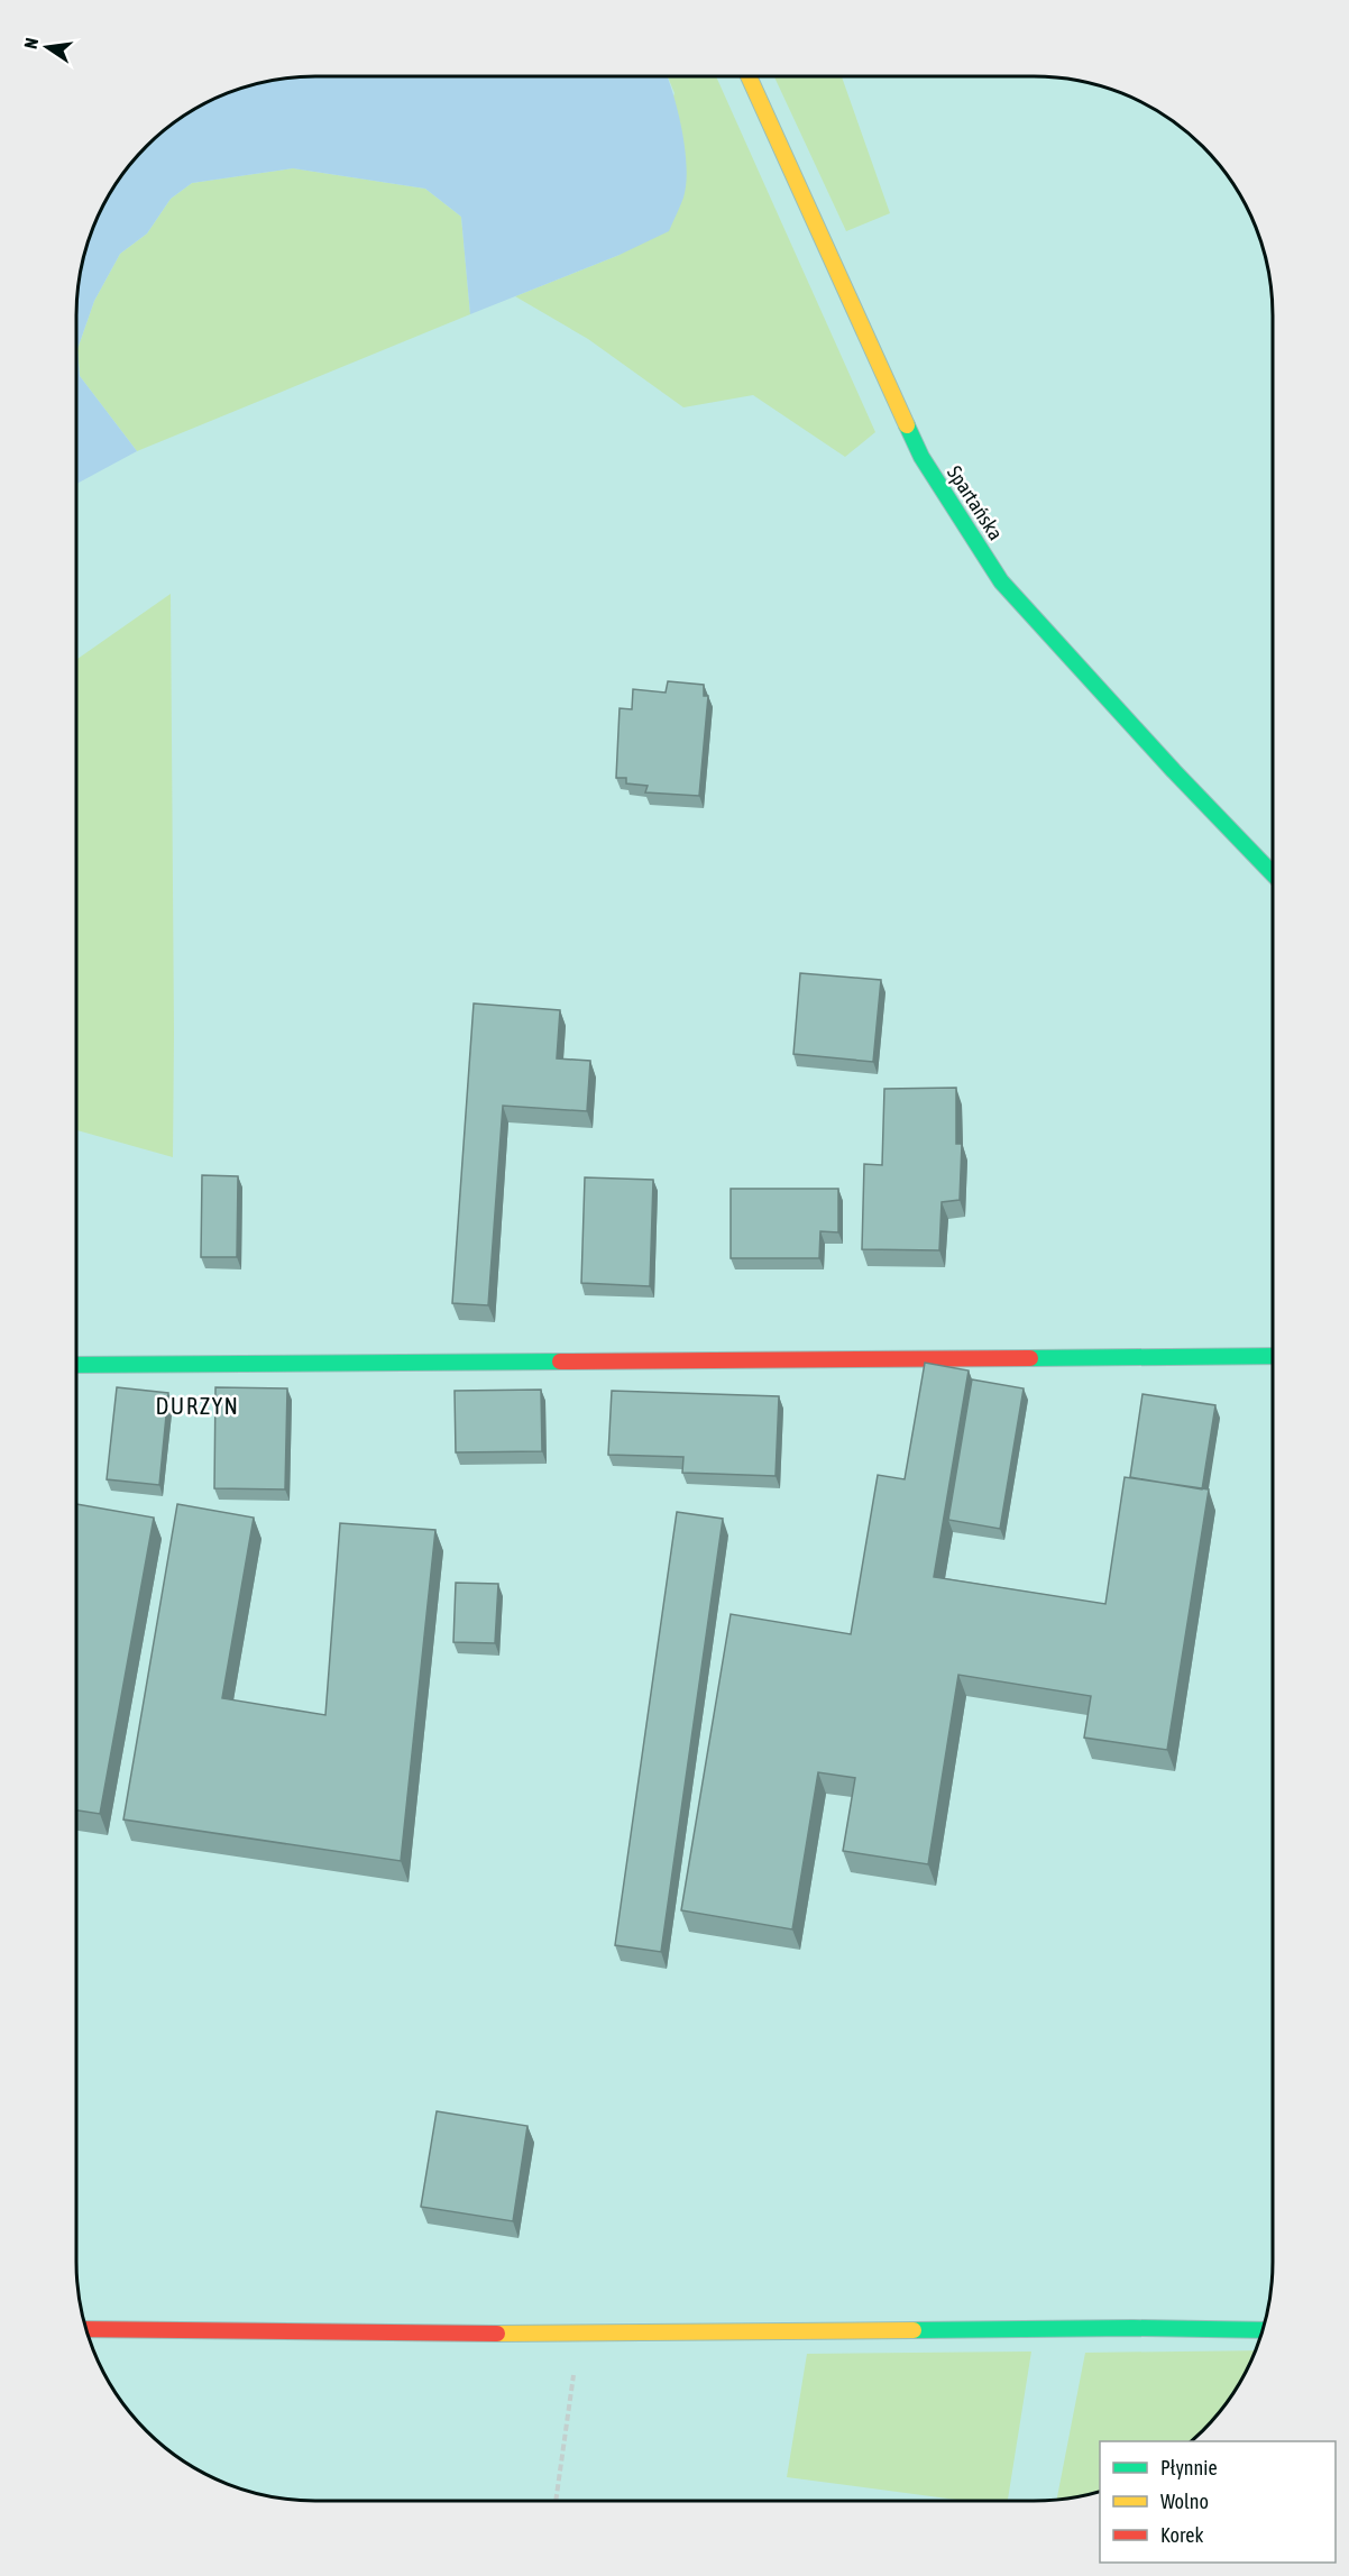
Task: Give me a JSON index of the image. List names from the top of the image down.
{
  "streets": {
    "street": ["Spartańska"]
  },
  "districts": ["DURZYN"],
  "legend": ["Płynnie", "Wolno", "Korek"],
  "north": "left"
}
